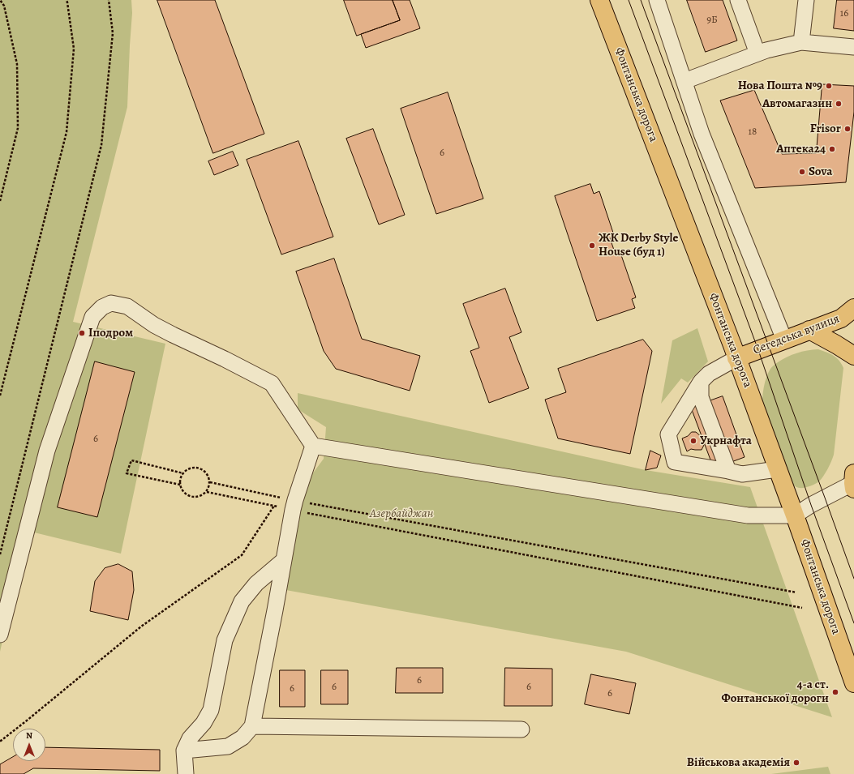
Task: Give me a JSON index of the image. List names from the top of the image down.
{
  "streets": {
    "main road": ["Фонтанська дорога", "Сегедська вулиця"]
  },
  "crossings": [
    ["Фонтанська дорога", "Сегедська вулиця"]
  ],
  "parks": ["Азербайджан"],
  "places": [
    "Нова Пошта №9",
    "Автомагазин",
    "Frisor",
    "Аптека24",
    "Sova",
    "ЖК Derby Style House (буд 1)",
    "Іподром",
    "Укрнафта",
    "4-а ст. Фонтанської дороги",
    "Військова академія"
  ],
  "house_numbers": [
    "16",
    "9Б",
    "18",
    "6",
    "6",
    "6",
    "6",
    "6",
    "6",
    "6"
  ],
  "north": "top"
}
